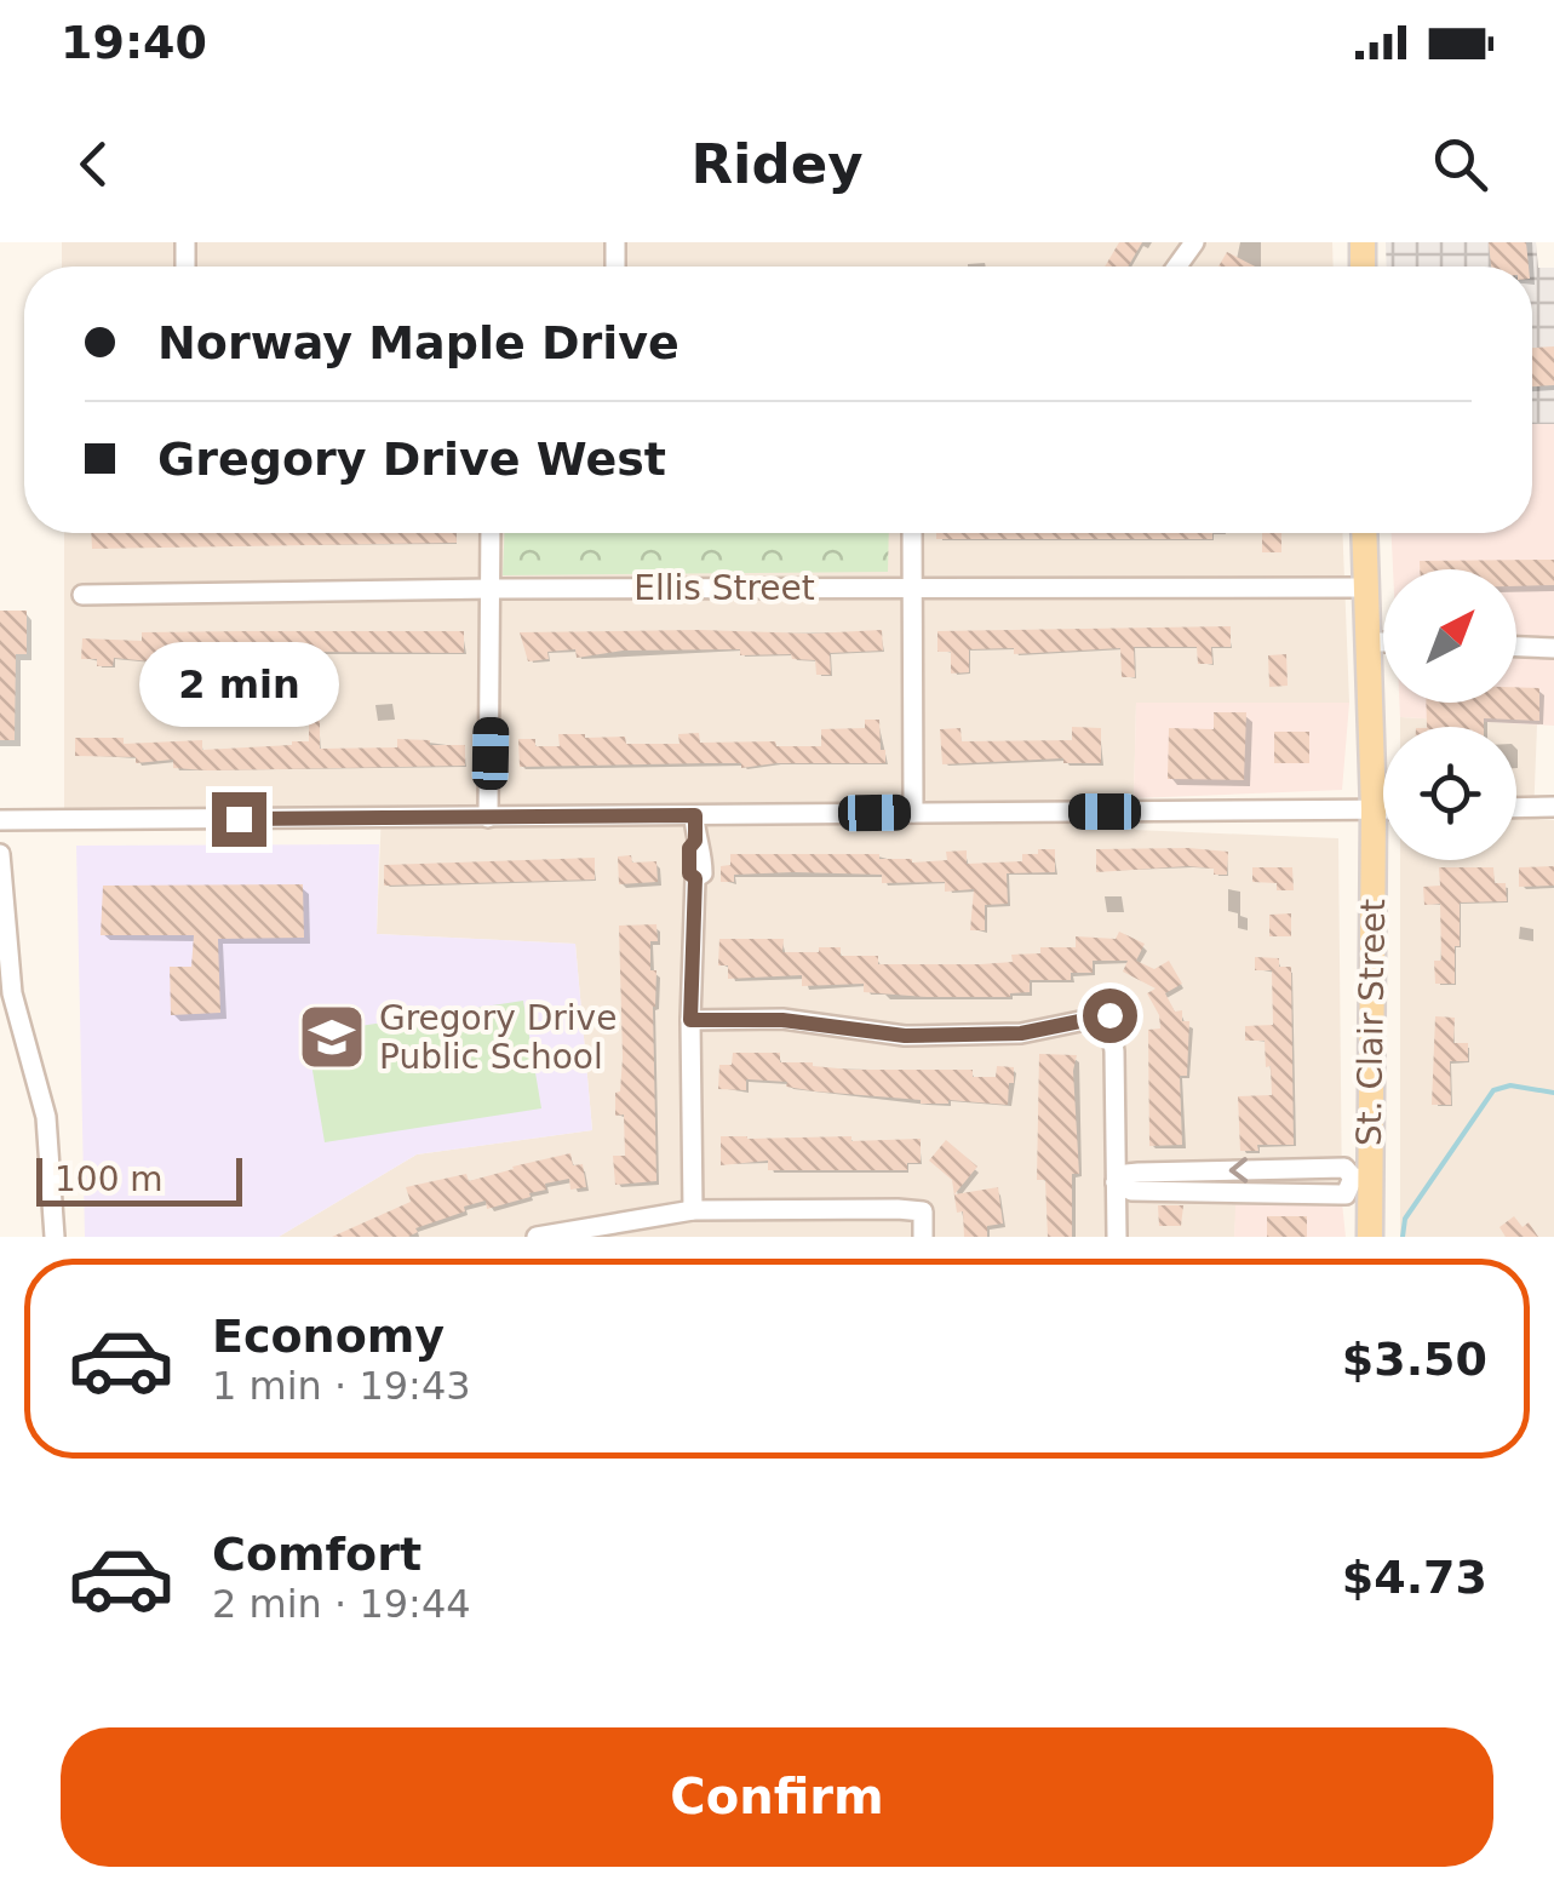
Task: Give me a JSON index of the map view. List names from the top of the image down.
{
  "streets": {
    "main road": ["St. Clair Street"],
    "street": ["Ellis Street"]
  },
  "crossings": [
    ["Ellis Street", "St. Clair Street"]
  ],
  "places": {
    "school or university": ["Gregory Drive Public School"]
  },
  "scale_bar": "100 m",
  "north": "top right",
  "page": {
    "status": "19:40",
    "header": "Ridey",
    "banner": ["Norway Maple Drive", "Gregory Drive West"],
    "bubble": "2 min",
    "scale": "100 m",
    "list": [
      {
        "name": "Economy",
        "note": "1 min · 19:43",
        "value": "$3.50"
      },
      {
        "name": "Comfort",
        "note": "2 min · 19:44",
        "value": "$4.73"
      }
    ],
    "buttons": "Confirm"
  }
}
